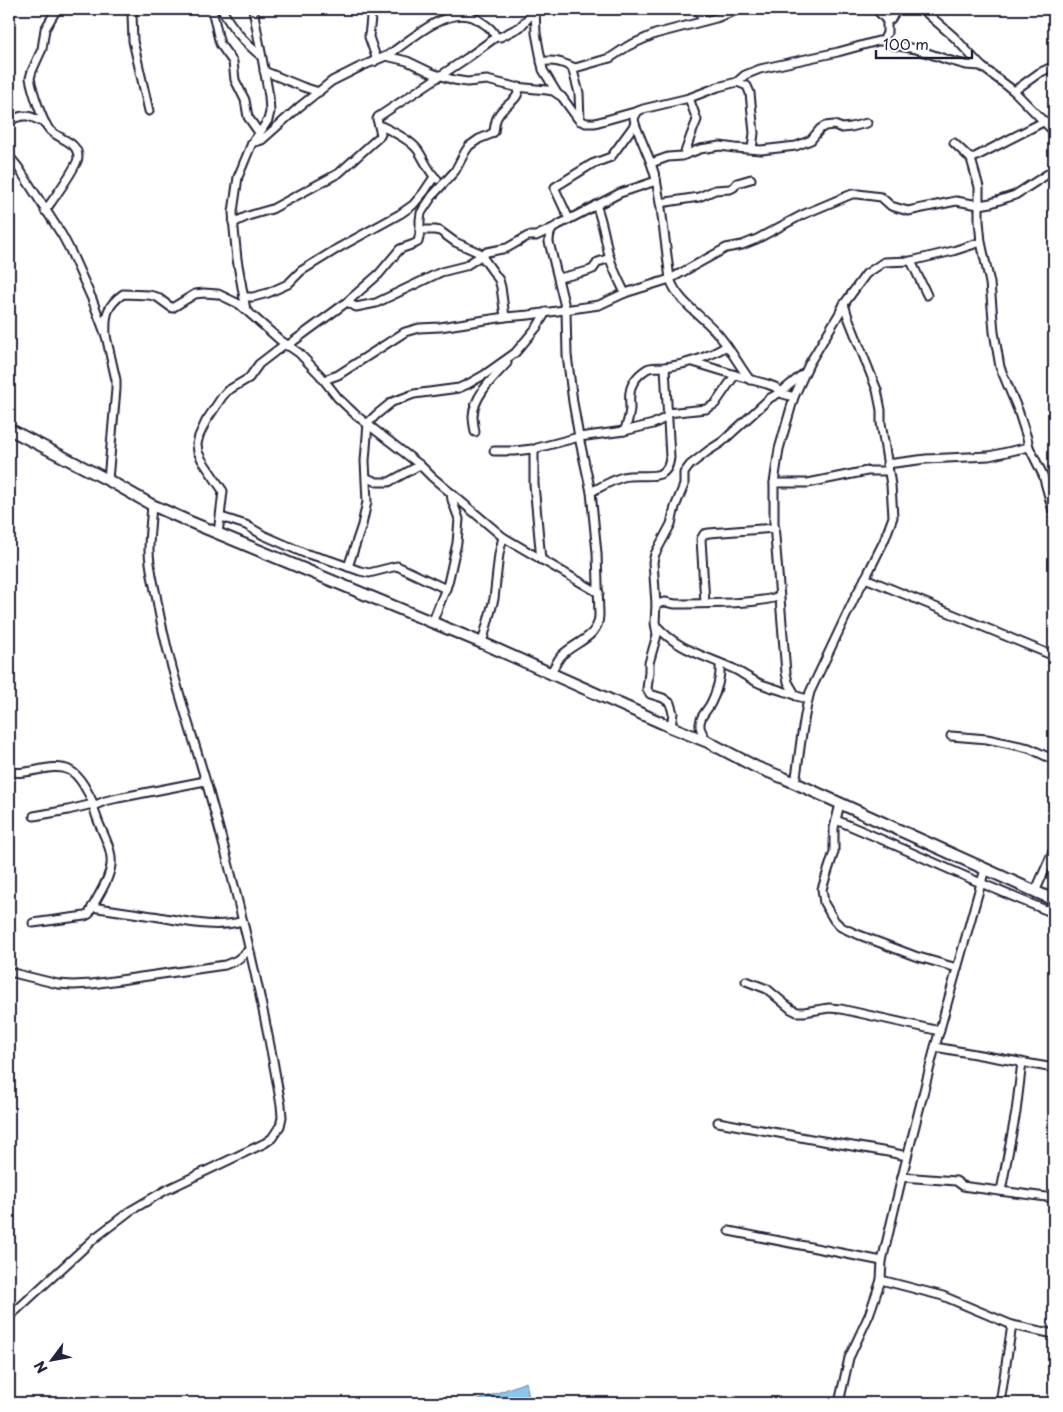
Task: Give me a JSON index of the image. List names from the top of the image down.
{
  "scale_bar": "100 m",
  "north": "bottom left"
}
